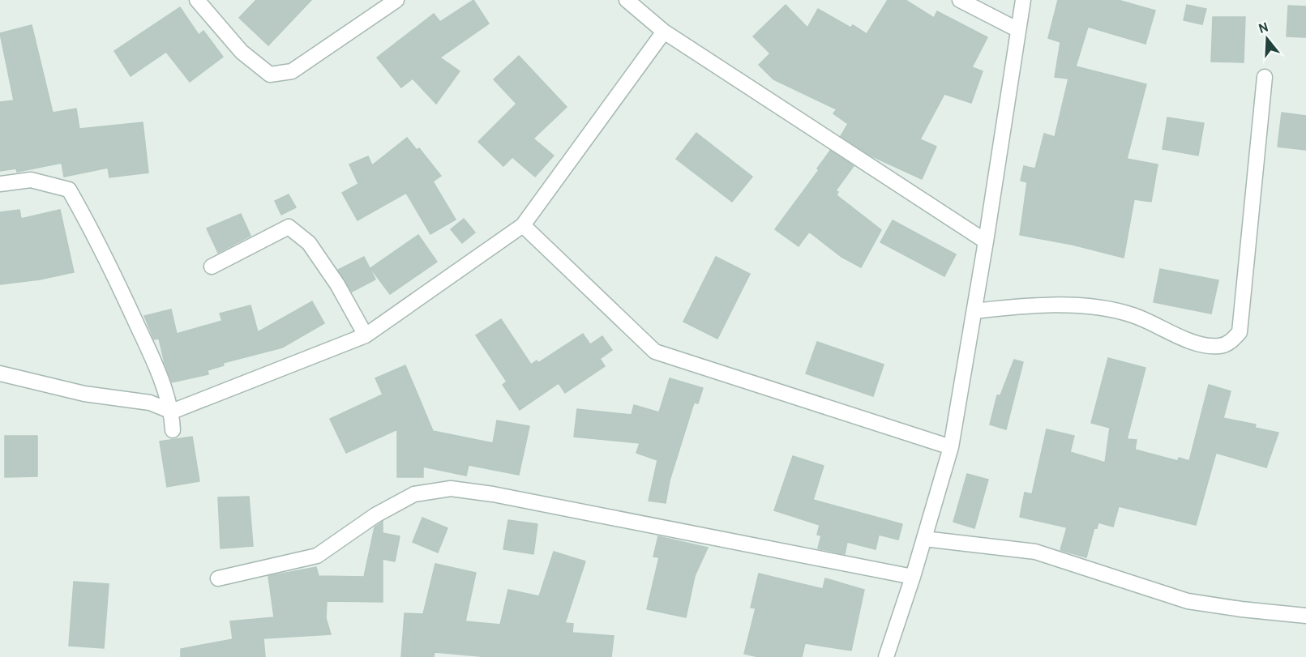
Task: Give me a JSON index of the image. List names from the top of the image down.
{
  "north": "top"
}
